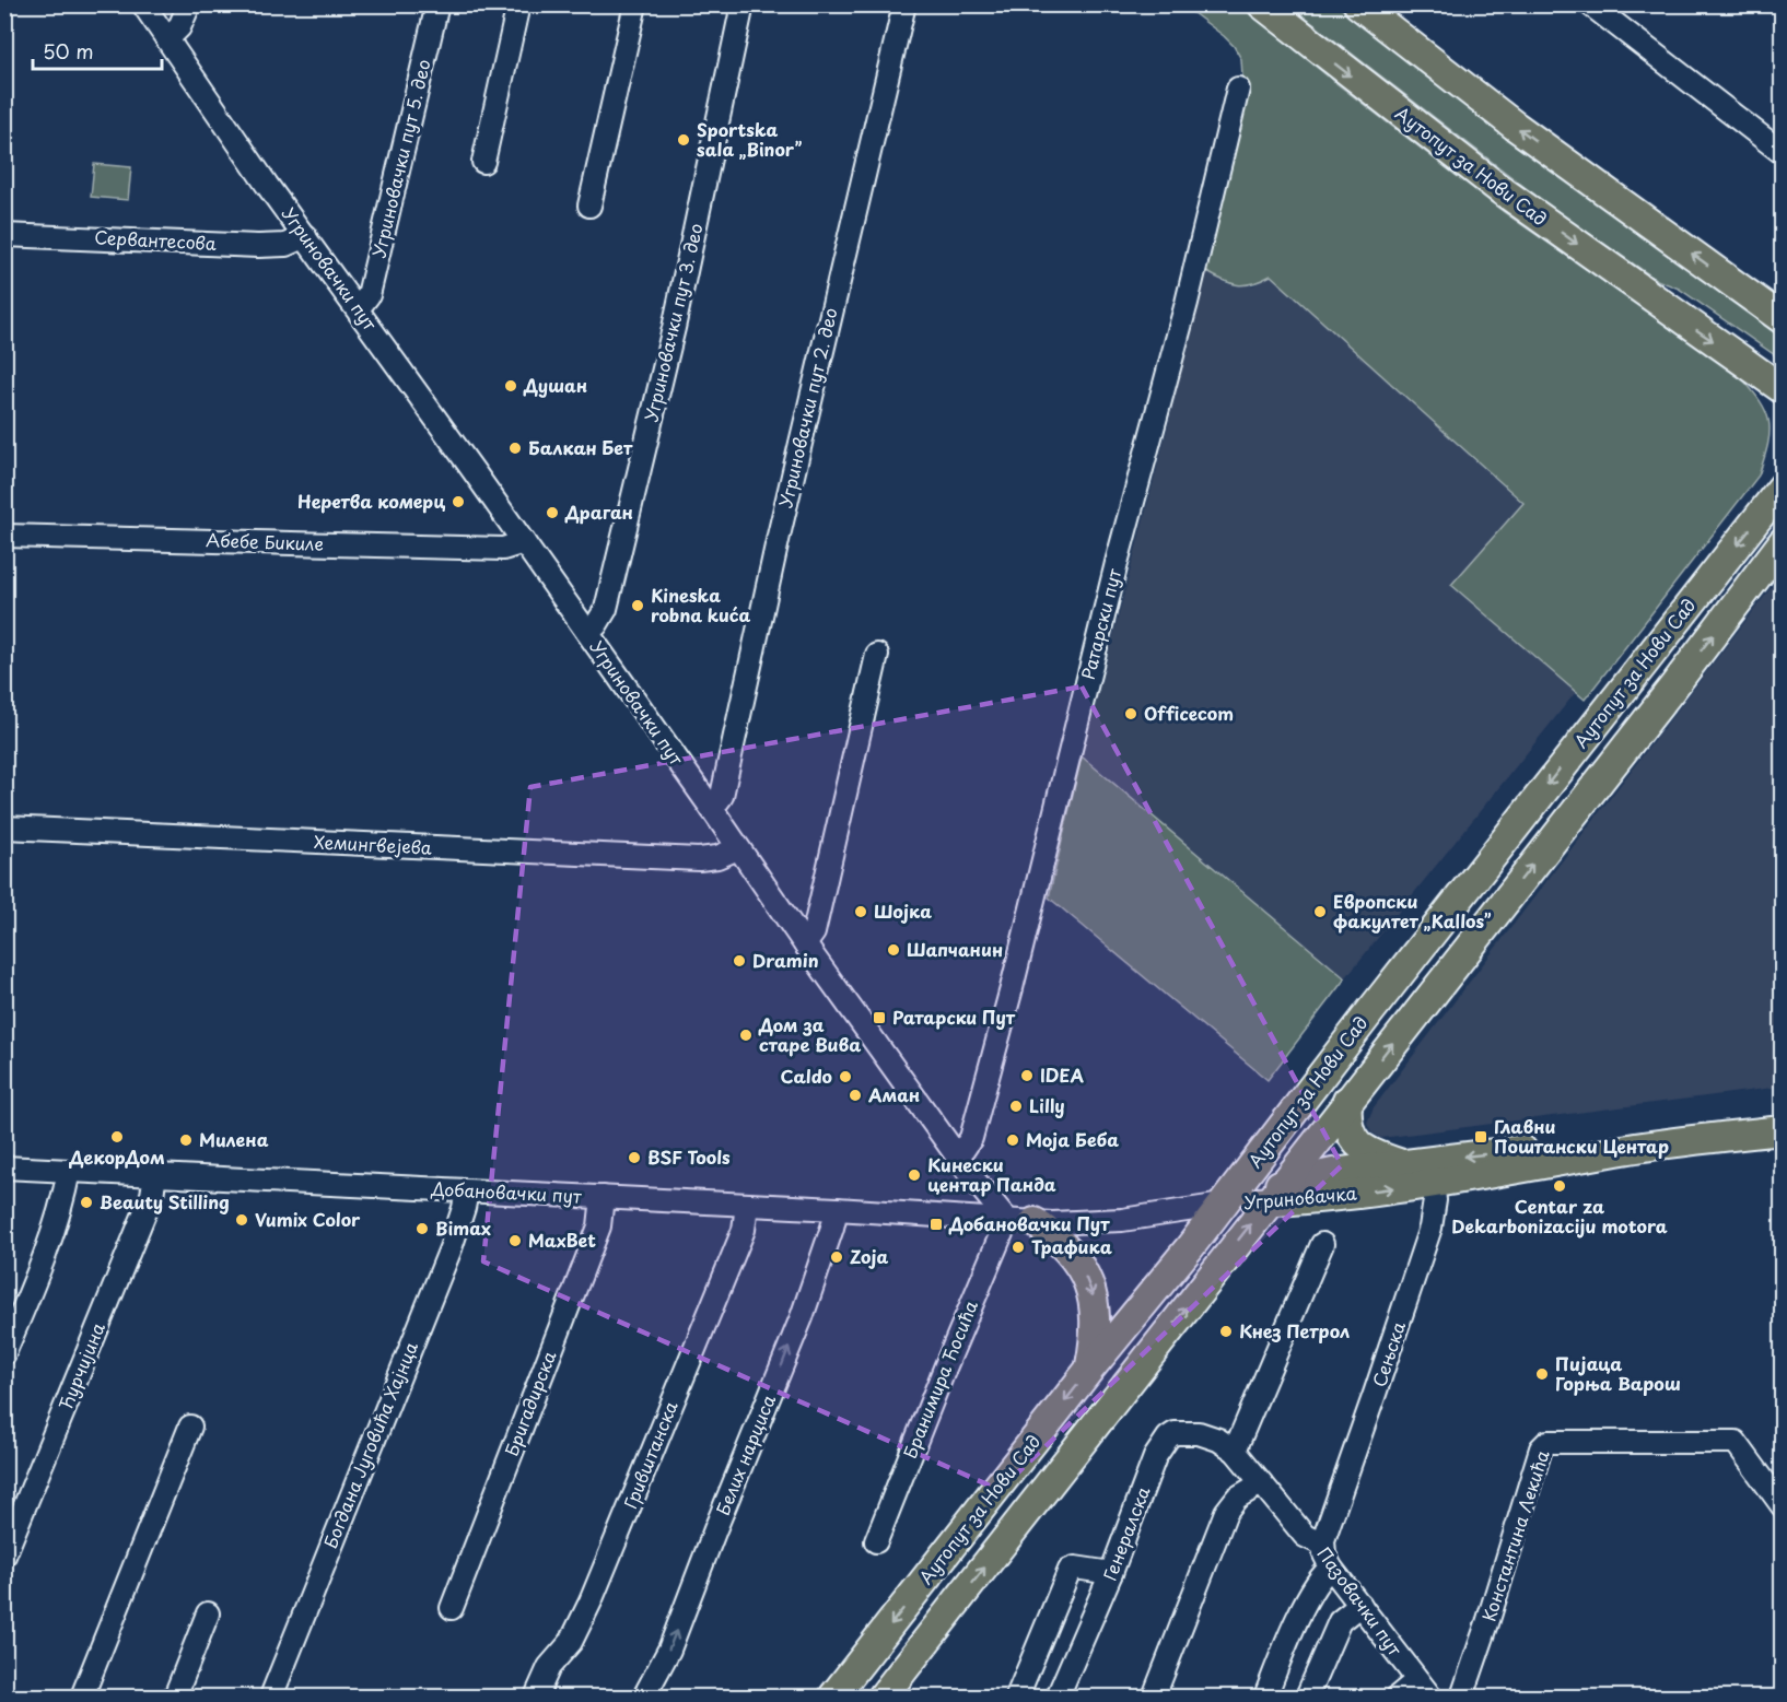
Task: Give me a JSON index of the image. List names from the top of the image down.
{
  "streets": {
    "main road": ["Аутопут за Нови Сад", "Угриновачка"],
    "street": [
      "Угриновачки пут 5. део",
      "Сервантесова",
      "Угриновачки пут",
      "Угриновачки пут 3. део",
      "Угриновачки пут 2. део",
      "Абебе Бикиле",
      "Ратарски пут",
      "Хемингвејева",
      "Добановачки пут",
      "Сењска",
      "Ћурчијина",
      "Бранимира Ћосића",
      "Бригадирска",
      "Богдана Југовића Хајнца",
      "Гривштанска",
      "Белих нарциса",
      "Генералска",
      "Константина Лекића",
      "Пазовачки пут"
    ]
  },
  "crossings": [
    ["Угриновачки пут 5. део", "Угриновачки пут"],
    ["Аутопут за Нови Сад", "Угриновачка"],
    ["Сервантесова", "Угриновачки пут"],
    ["Угриновачки пут", "Угриновачки пут 3. део"],
    ["Угриновачки пут", "Угриновачки пут 2. део"],
    ["Угриновачки пут", "Абебе Бикиле"],
    ["Угриновачки пут", "Ратарски пут"],
    ["Угриновачки пут", "Хемингвејева"],
    ["Угриновачки пут", "Добановачки пут"],
    ["Угриновачки пут", "Бранимира Ћосића"],
    ["Добановачки пут", "Ћурчијина"],
    ["Добановачки пут", "Бранимира Ћосића"],
    ["Добановачки пут", "Бригадирска"],
    ["Добановачки пут", "Богдана Југовића Хајнца"],
    ["Добановачки пут", "Гривштанска"],
    ["Добановачки пут", "Белих нарциса"],
    ["Угриновачка", "Сењска"],
    ["Сењска", "Пазовачки пут"],
    ["Генералска", "Пазовачки пут"]
  ],
  "one_way": ["Белих нарциса"],
  "places": {
    "other": [
      "Sportska sala „Binor”",
      "Душан",
      "Балкан Бет",
      "Неретва комерц",
      "Драган",
      "Kineska robna kuća",
      "Officecom",
      "Шојка",
      "Европски факултет „Kallos”",
      "Шапчанин",
      "Dramin",
      "Дом за старе Вива",
      "IDEA",
      "Caldo",
      "Аман",
      "Lilly",
      "ДекорДом",
      "Милена",
      "Моја Беба",
      "BSF Tools",
      "Кинески центар Панда",
      "Centar za Dekarbonizaciju motora",
      "Beauty Stilling",
      "Vumix Color",
      "Bimax",
      "MaxBet",
      "Трафика",
      "Zoja",
      "Кнез Петрол",
      "Пијаца Горња Варош"
    ],
    "transit": ["Ратарски Пут", "Главни Поштански Центар", "Добановачки Пут"]
  },
  "scale_bar": "50 m"
}
